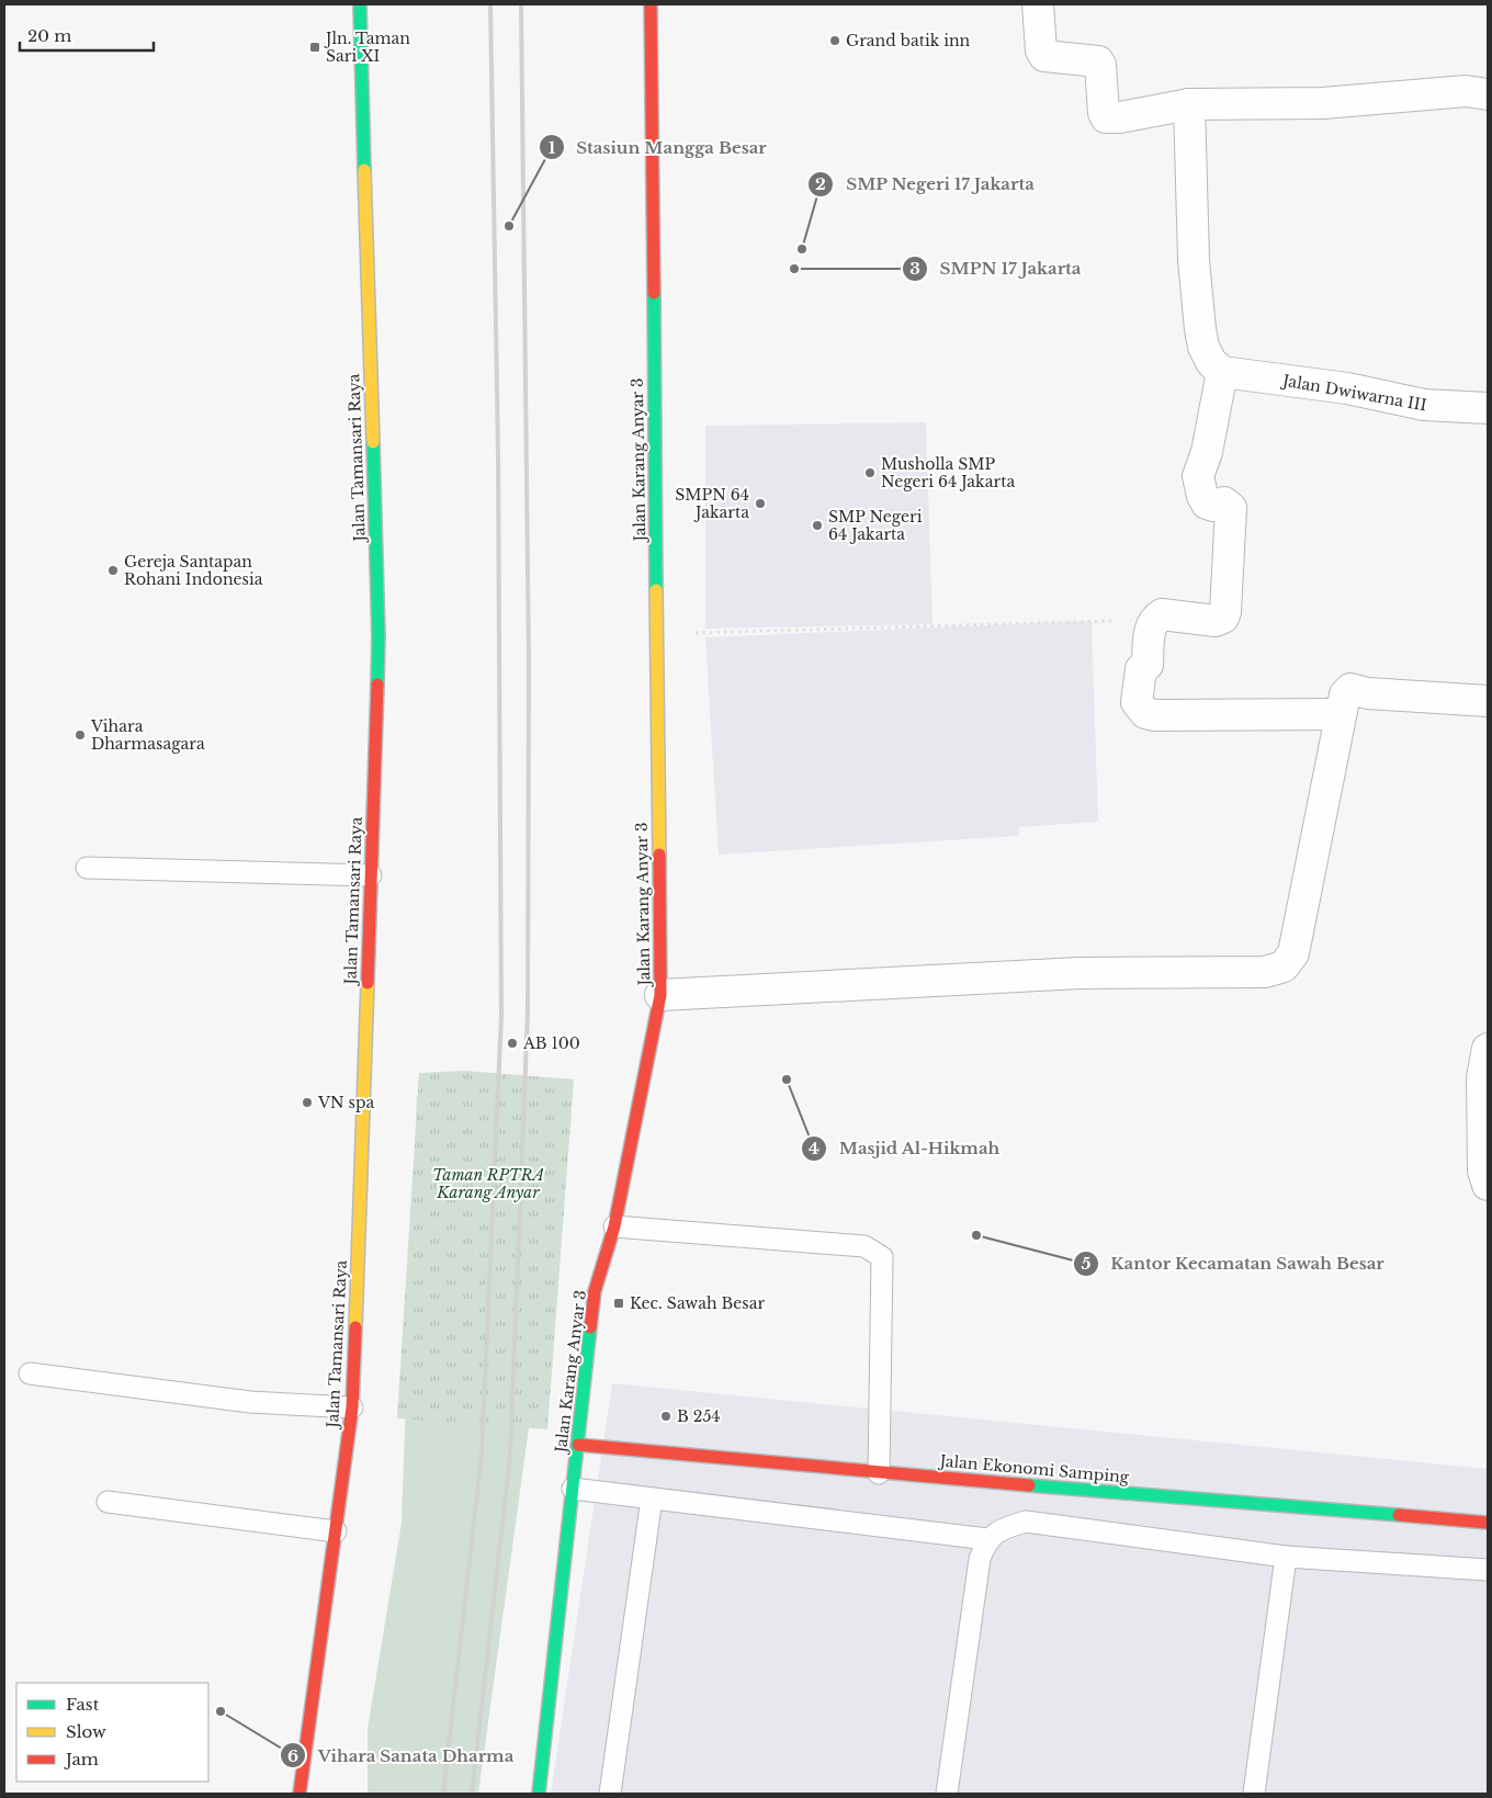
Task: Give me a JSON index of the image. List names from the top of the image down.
{
  "streets": {
    "street": [
      "Jalan Dwiwarna III",
      "Jalan Tamansari Raya",
      "Jalan Karang Anyar 3",
      "Jalan Ekonomi Samping"
    ]
  },
  "crossings": [
    ["Jalan Karang Anyar 3", "Jalan Ekonomi Samping"]
  ],
  "parks": ["Taman RPTRA Karang Anyar"],
  "places": {
    "other": [
      "Grand batik inn",
      "Stasiun Mangga Besar",
      "SMP Negeri 17 Jakarta",
      "SMPN 17 Jakarta",
      "Musholla SMP Negeri 64 Jakarta",
      "SMPN 64 Jakarta",
      "SMP Negeri 64 Jakarta",
      "Gereja Santapan Rohani Indonesia",
      "Vihara Dharmasagara",
      "AB 100",
      "Masjid Al-Hikmah",
      "VN spa",
      "Kantor Kecamatan Sawah Besar",
      "B 254",
      "Vihara Sanata Dharma"
    ],
    "transit": ["Jln. Taman Sari XI", "Kec. Sawah Besar"]
  },
  "legend": ["Fast", "Slow", "Jam"],
  "scale_bar": "20 m"
}
